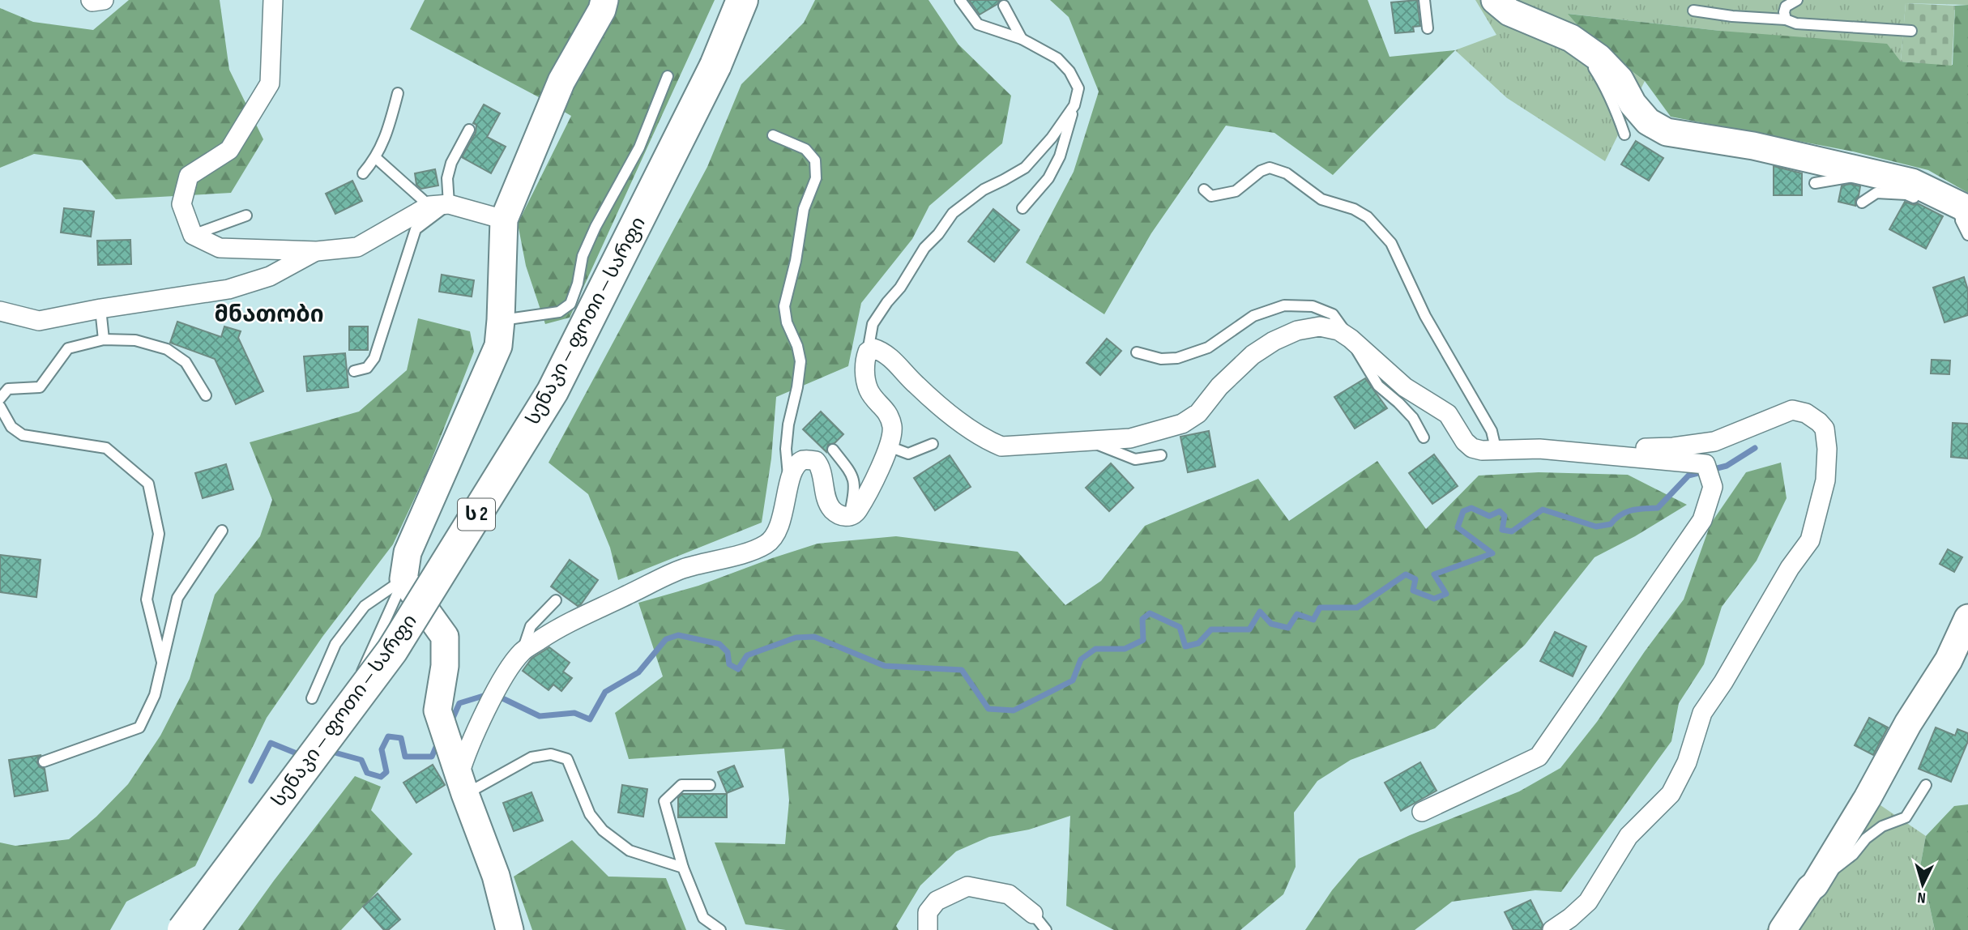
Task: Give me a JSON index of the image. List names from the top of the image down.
{
  "streets": {
    "highway": ["სენაკი — ფოთი — სარფი", "ს 2"]
  },
  "districts": ["მნათობი"],
  "north": "bottom"
}
